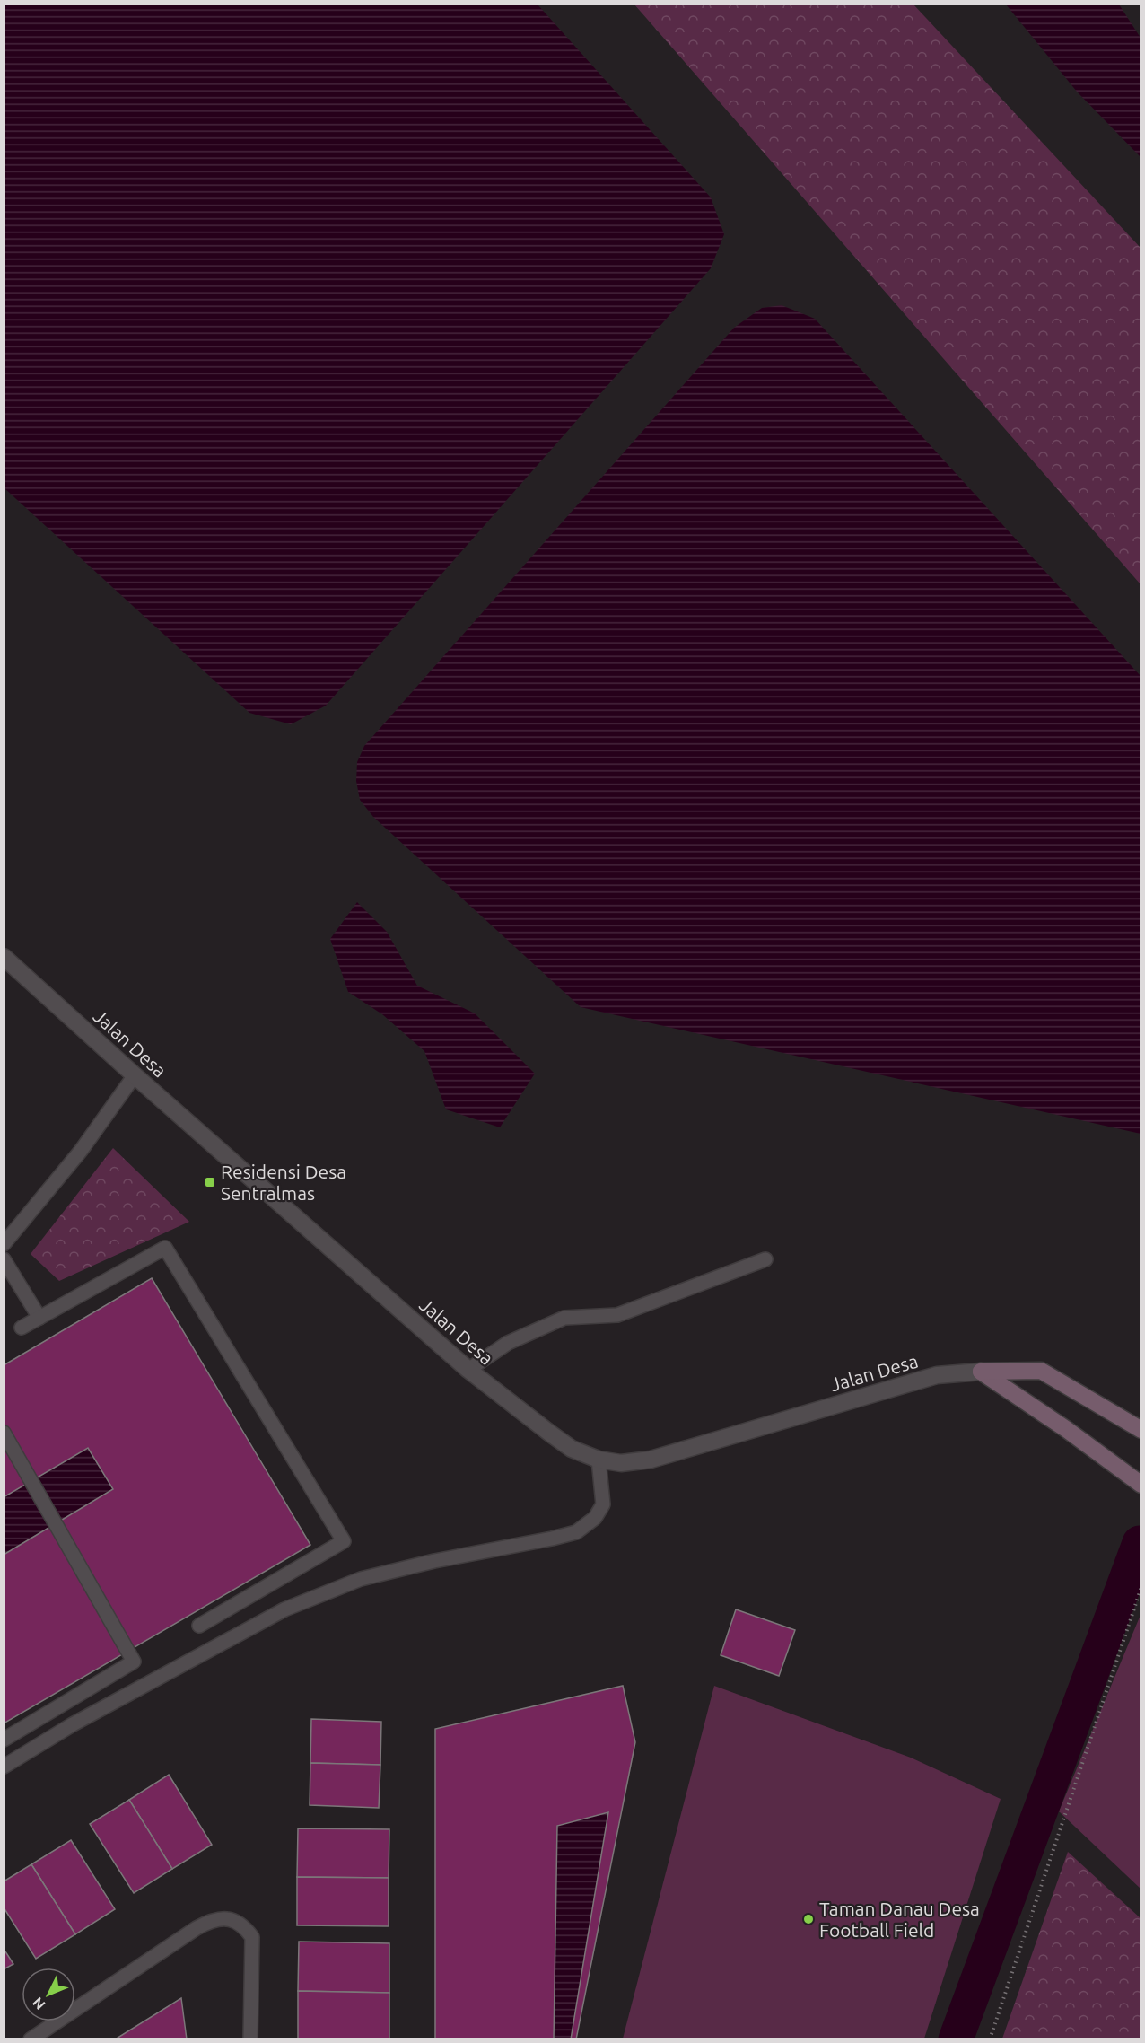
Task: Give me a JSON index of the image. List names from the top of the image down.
{
  "streets": {
    "main road": ["Jalan Desa"]
  },
  "places": {
    "transit": ["Residensi Desa Sentralmas"],
    "other": ["Taman Danau Desa Football Field"]
  },
  "north": "bottom left"
}
